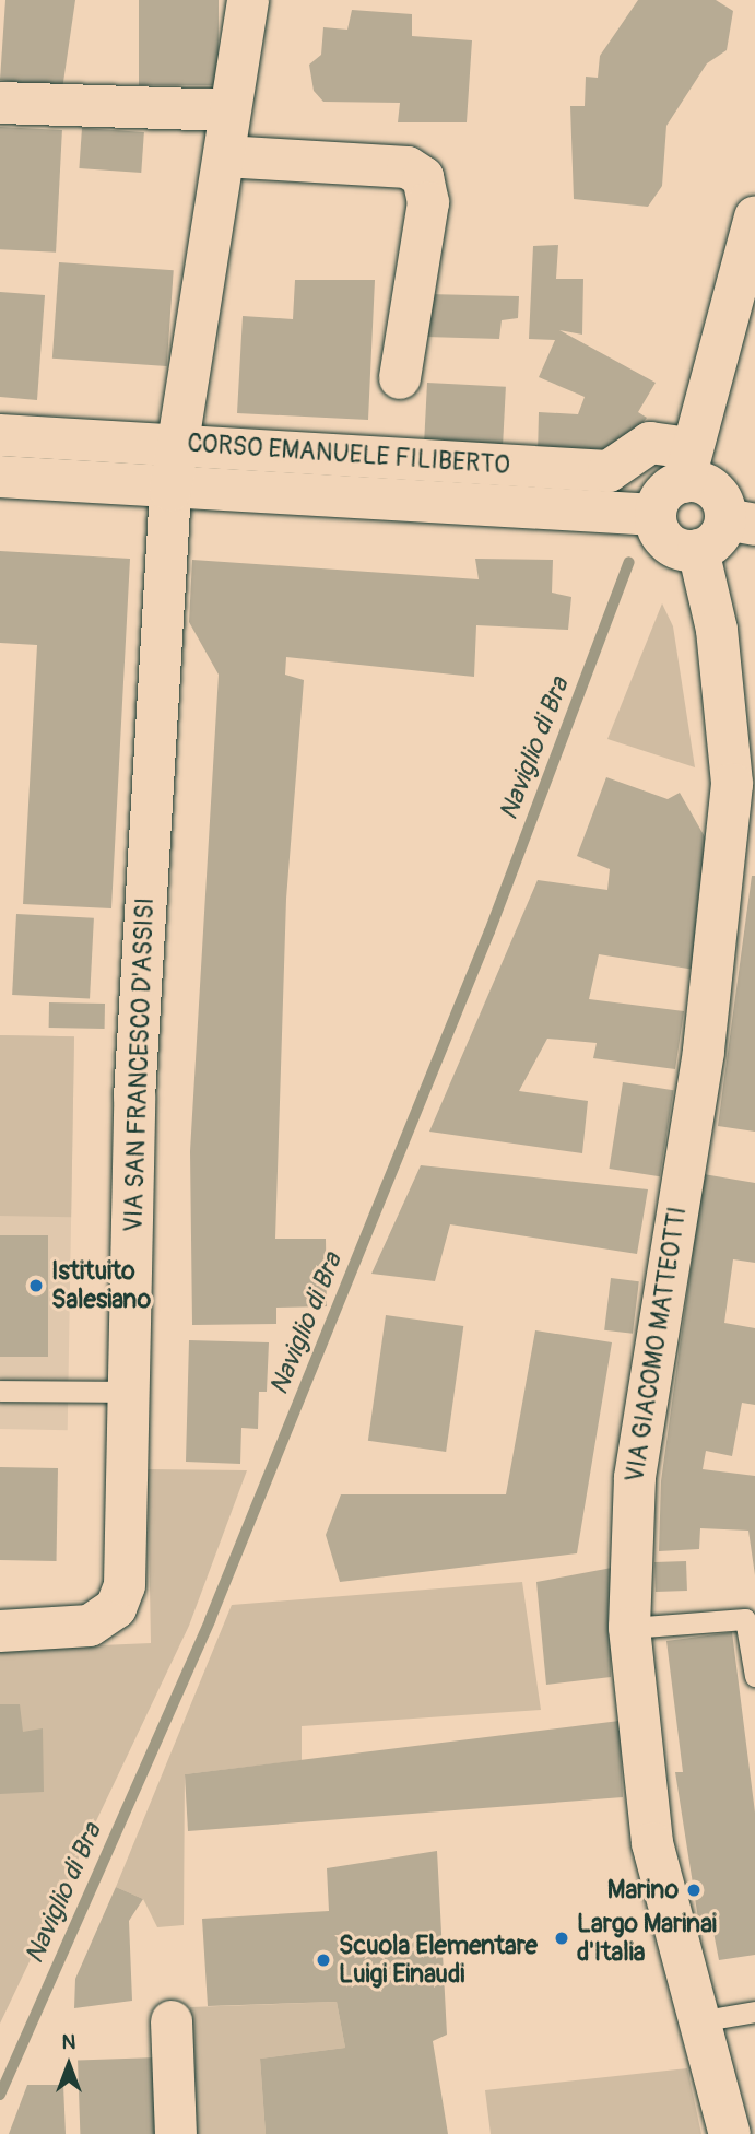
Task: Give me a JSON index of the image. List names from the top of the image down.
{
  "streets": {
    "street": ["CORSO EMANUELE FILIBERTO", "VIA SAN FRANCESCO D'ASSISI", "VIA GIACOMO MATTEOTTI"]
  },
  "crossings": [
    ["CORSO EMANUELE FILIBERTO", "VIA SAN FRANCESCO D'ASSISI"]
  ],
  "water": ["Naviglio di Bra"],
  "places": [
    "Istituito Salesiano",
    "Marino",
    "Largo Marinai d'Italia",
    "Scuola Elementare Luigi Einaudi"
  ],
  "north": "top"
}
